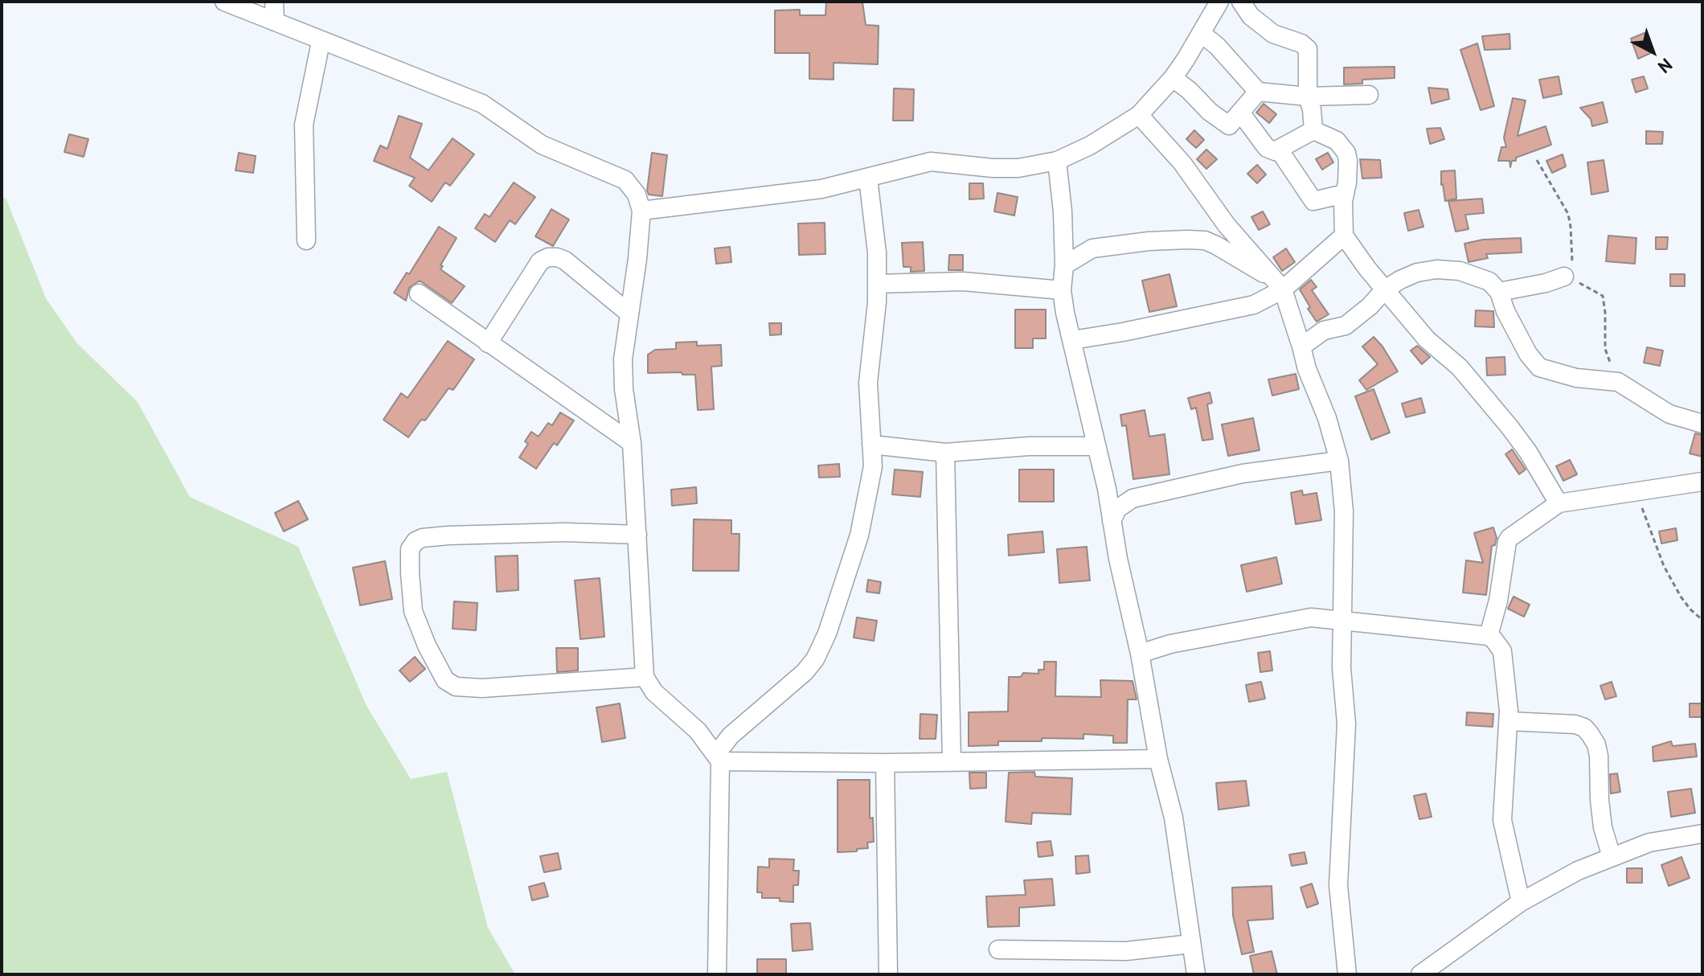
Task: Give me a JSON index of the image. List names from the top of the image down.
{
  "north": "bottom right"
}
